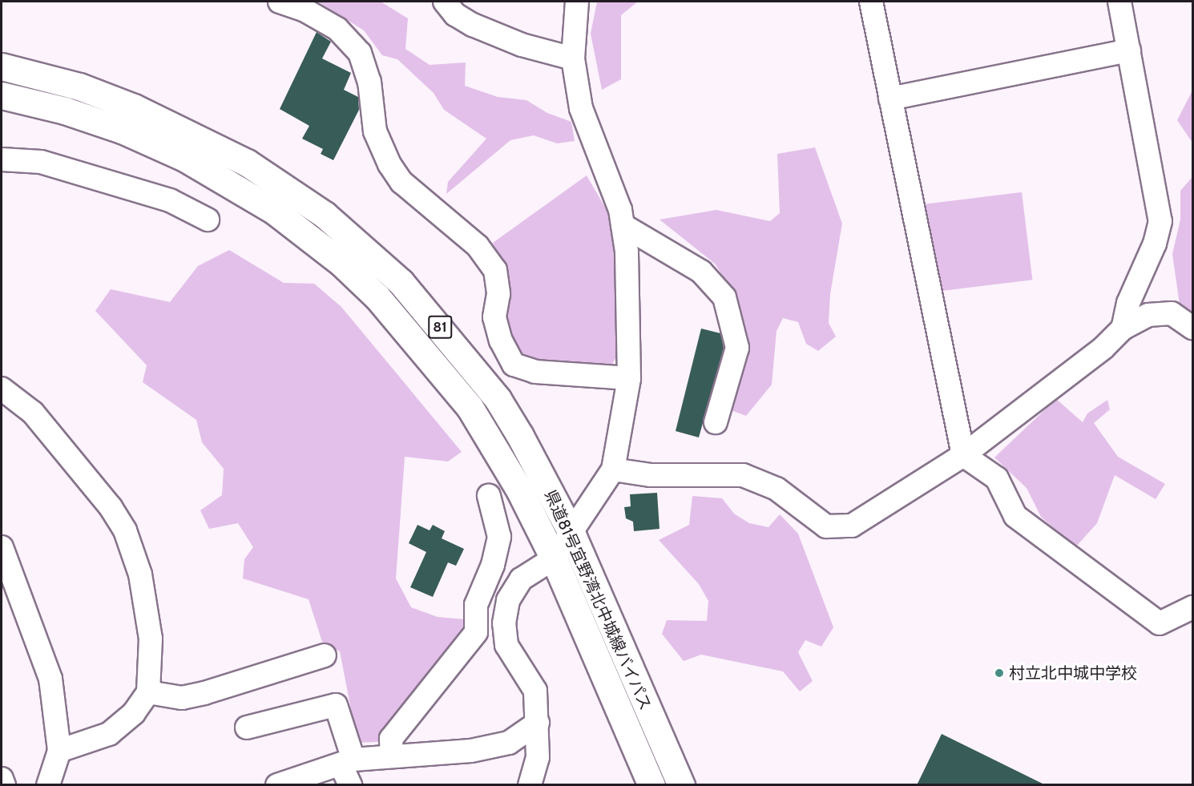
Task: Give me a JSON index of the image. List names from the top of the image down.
{
  "streets": {
    "main road": ["81", "県道81号宜野湾北中城線バイパス"]
  },
  "places": ["村立北中城中学校"]
}
